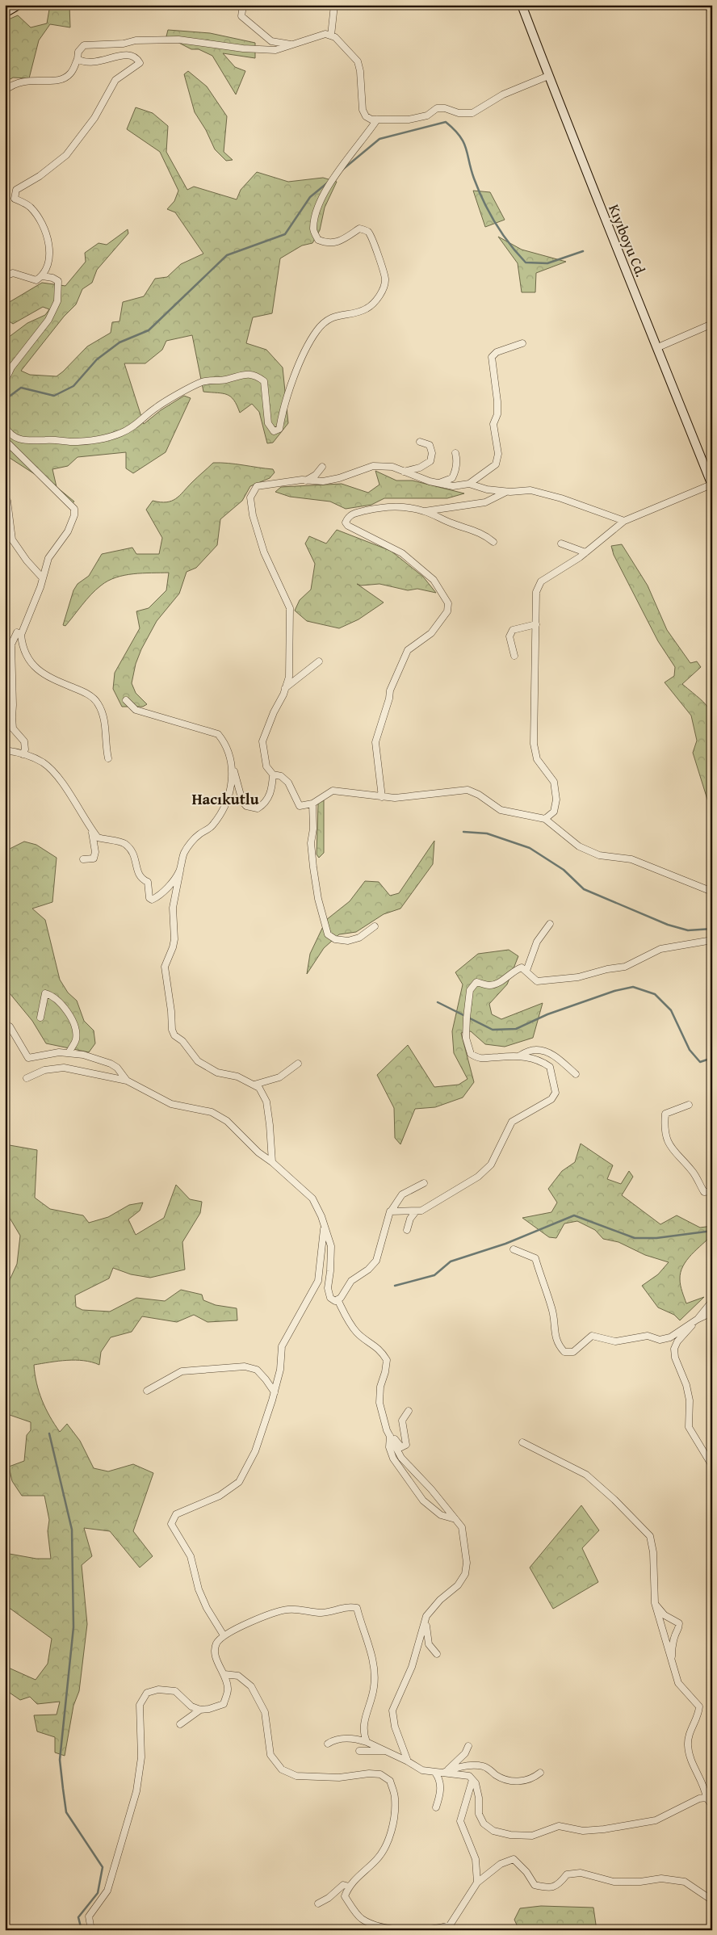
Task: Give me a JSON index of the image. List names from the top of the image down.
{
  "streets": {
    "street": ["Kıyıboyu Cd."]
  },
  "districts": ["Hacıkutlu"]
}
